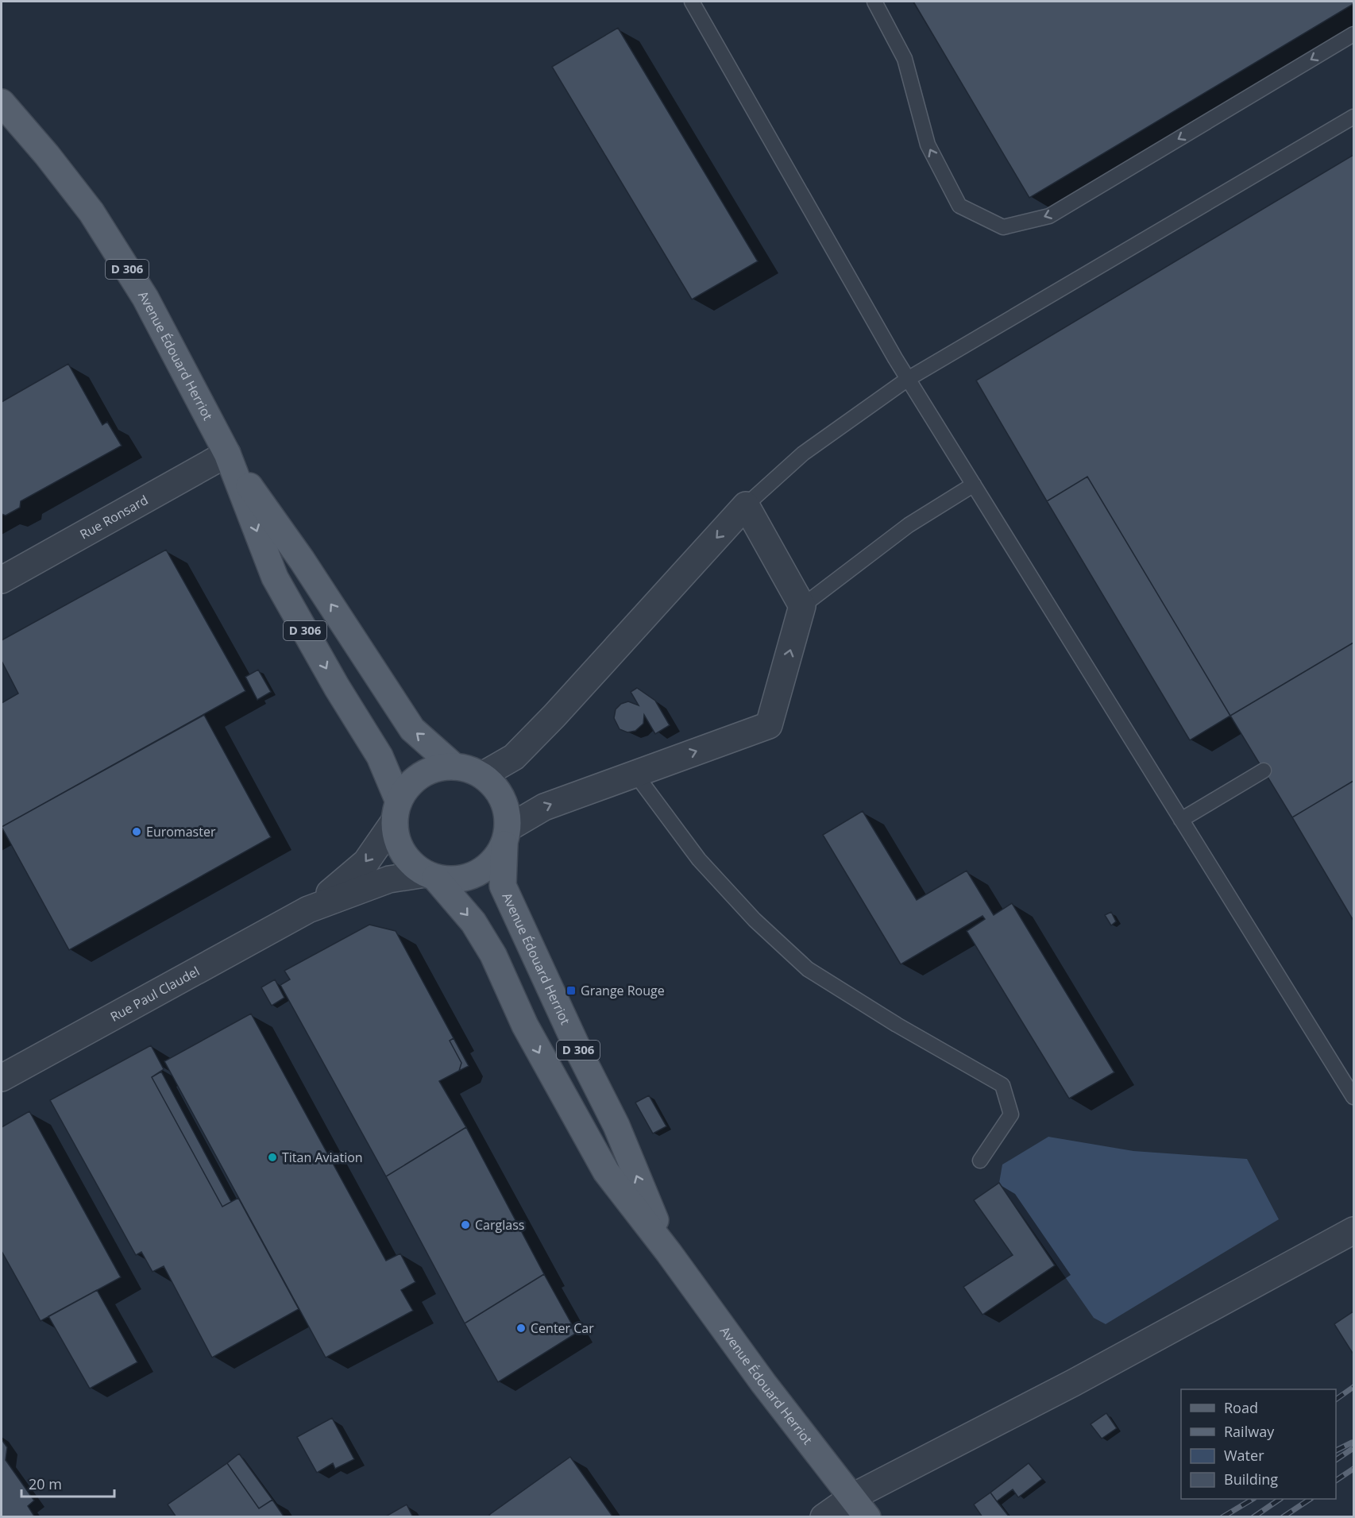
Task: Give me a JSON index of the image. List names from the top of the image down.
{
  "streets": {
    "main road": ["D 306", "Avenue Édouard Herriot"],
    "street": ["Rue Ronsard", "Rue Paul Claudel"]
  },
  "crossings": [
    ["Avenue Édouard Herriot", "Rue Ronsard"],
    ["Avenue Édouard Herriot", "Rue Paul Claudel"]
  ],
  "places": {
    "other": [
      "Euromaster",
      "Titan Aviation",
      "Carglass",
      "Center Car"
    ],
    "transit": ["Grange Rouge"]
  },
  "legend": [
    "Road",
    "Railway",
    "Water",
    "Building"
  ],
  "scale_bar": "20 m"
}
